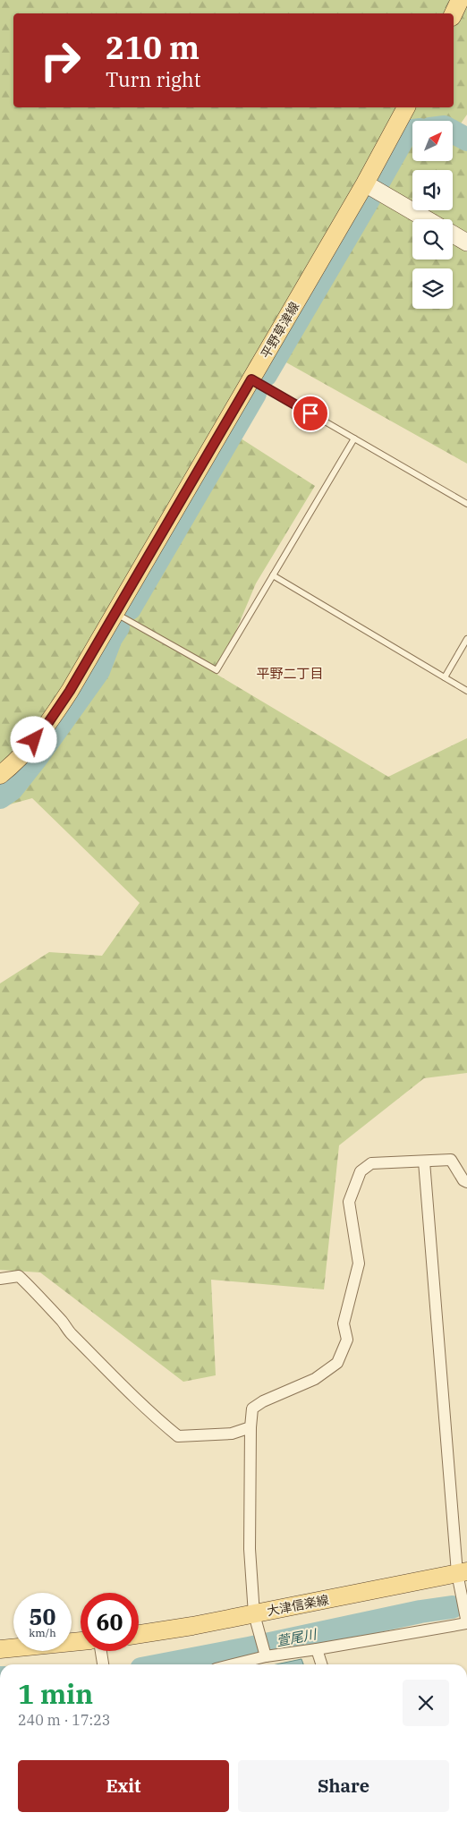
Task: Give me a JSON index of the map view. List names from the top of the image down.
{
  "streets": {
    "main road": ["平野草津線", "大津信楽線"]
  },
  "districts": ["平野二丁目"],
  "water": ["萱尾川"],
  "north": "top right",
  "page": {
    "turn": ["210 m", "Turn right"],
    "speed": "50 km/h",
    "limit": "60",
    "heading": ["1 min", "240 m · 17:23"],
    "buttons": ["Exit", "Share"]
  }
}
